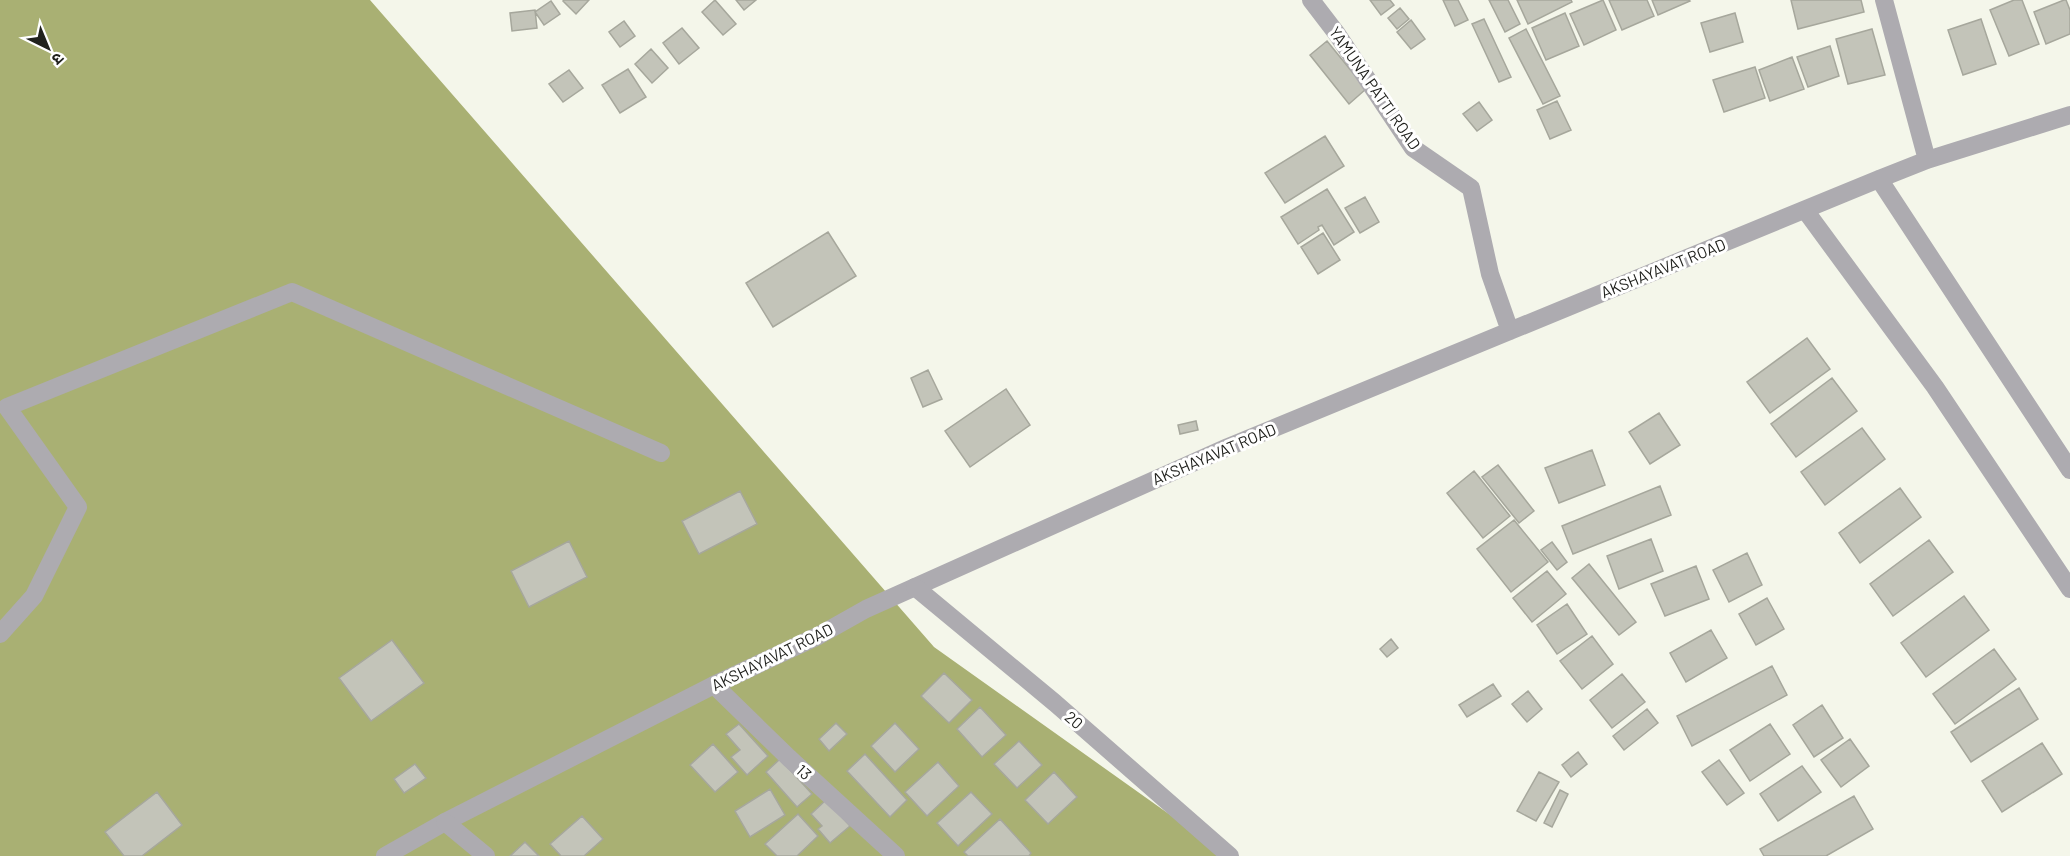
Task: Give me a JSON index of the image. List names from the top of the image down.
{
  "streets": {
    "street": [
      "YAMUNA PATTI ROAD",
      "AKSHAYAVAT ROAD",
      "20",
      "13"
    ]
  },
  "crossings": [
    ["YAMUNA PATTI ROAD", "AKSHAYAVAT ROAD"],
    ["AKSHAYAVAT ROAD", "20"],
    ["AKSHAYAVAT ROAD", "13"]
  ],
  "north": "bottom right"
}
